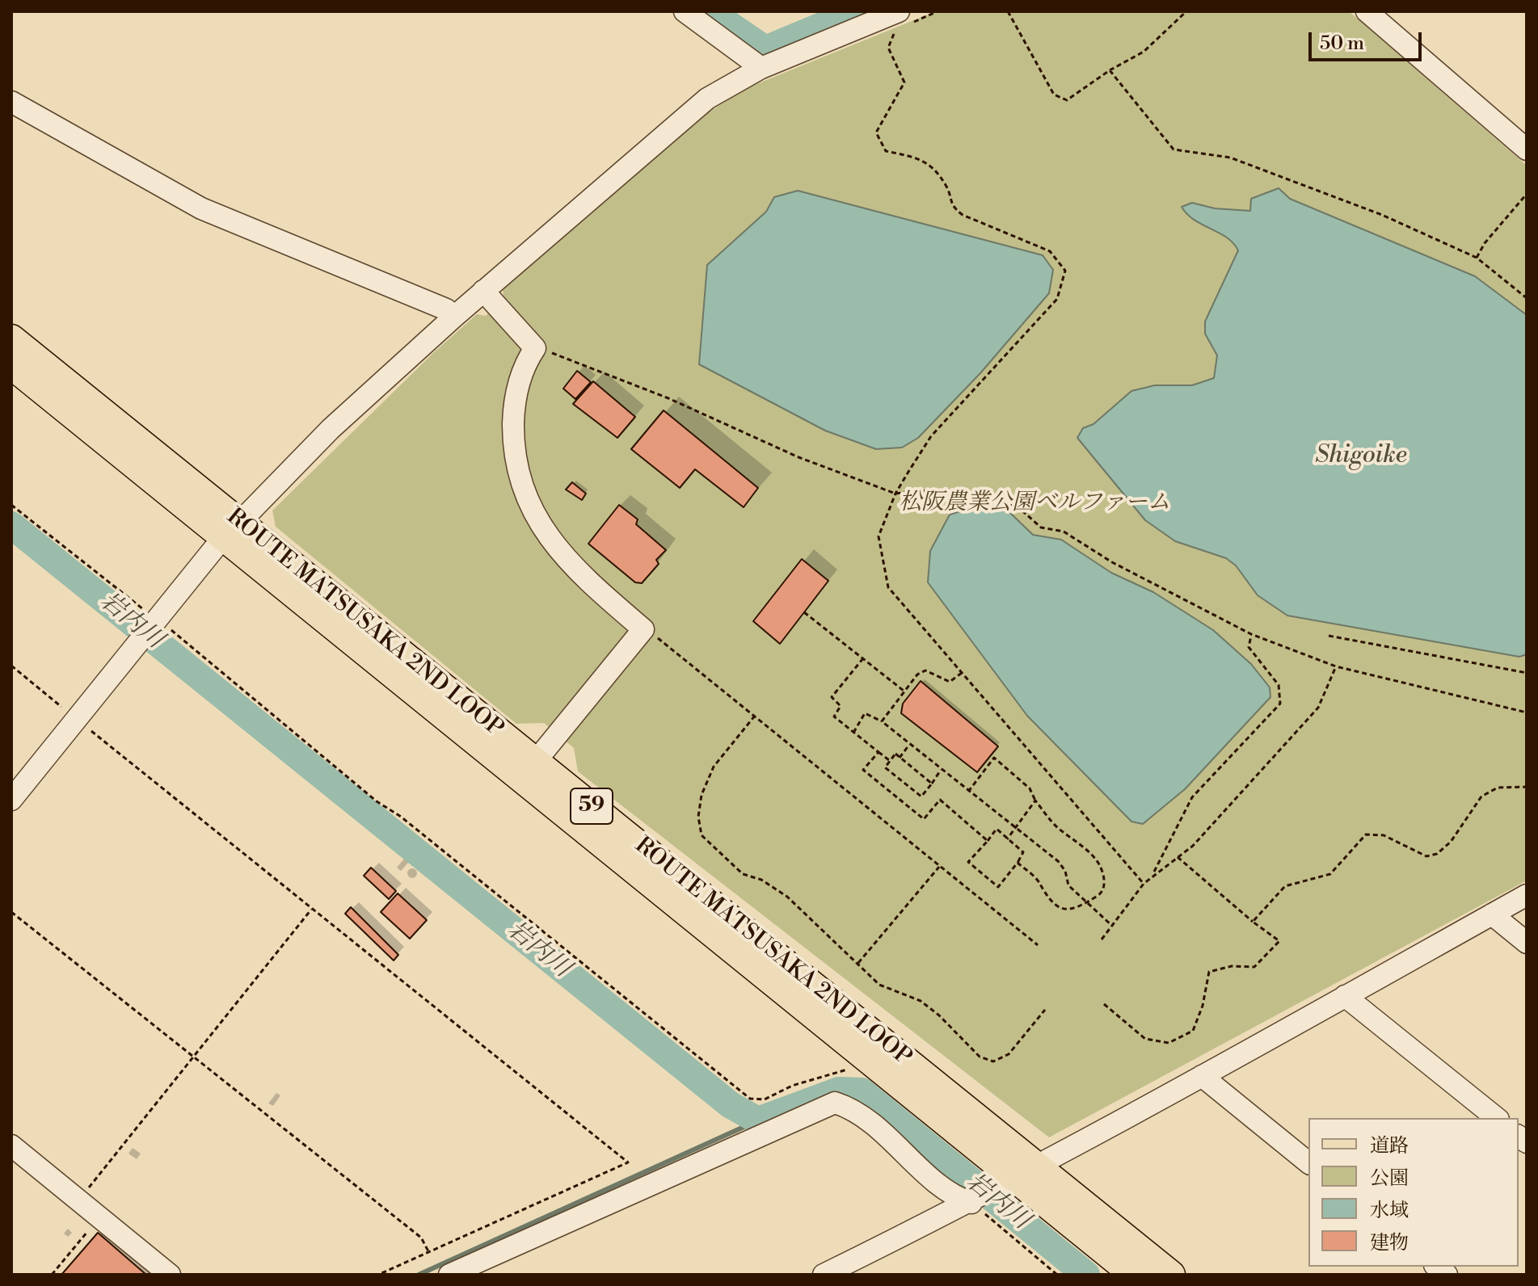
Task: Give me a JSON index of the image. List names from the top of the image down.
{
  "streets": {
    "main road": ["ROUTE MATSUSAKA 2ND LOOP", "59"]
  },
  "water": ["Shigoike", "岩内川"],
  "parks": ["松阪農業公園ベルファーム"],
  "legend": [
    "道路",
    "公園",
    "水域",
    "建物"
  ],
  "scale_bar": "50 m"
}
